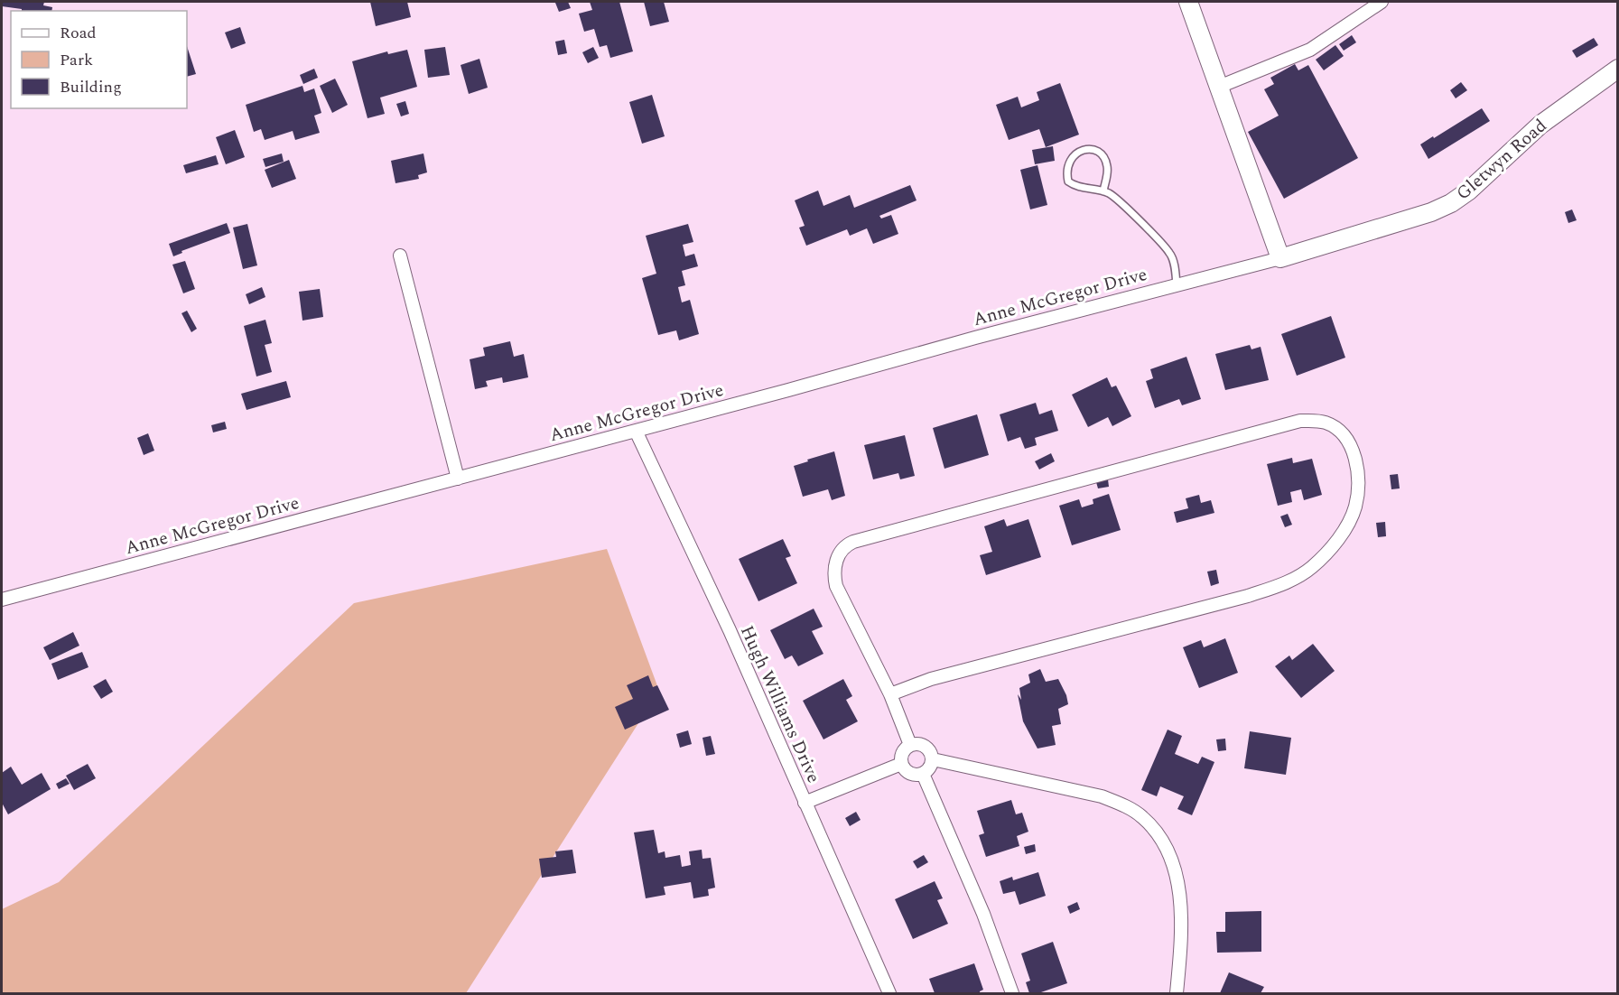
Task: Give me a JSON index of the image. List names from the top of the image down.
{
  "streets": {
    "street": ["Gletwyn Road", "Anne McGregor Drive", "Hugh Williams Drive"]
  },
  "crossings": [
    ["Gletwyn Road", "Anne McGregor Drive"],
    ["Anne McGregor Drive", "Hugh Williams Drive"]
  ],
  "legend": ["Road", "Park", "Building"]
}
